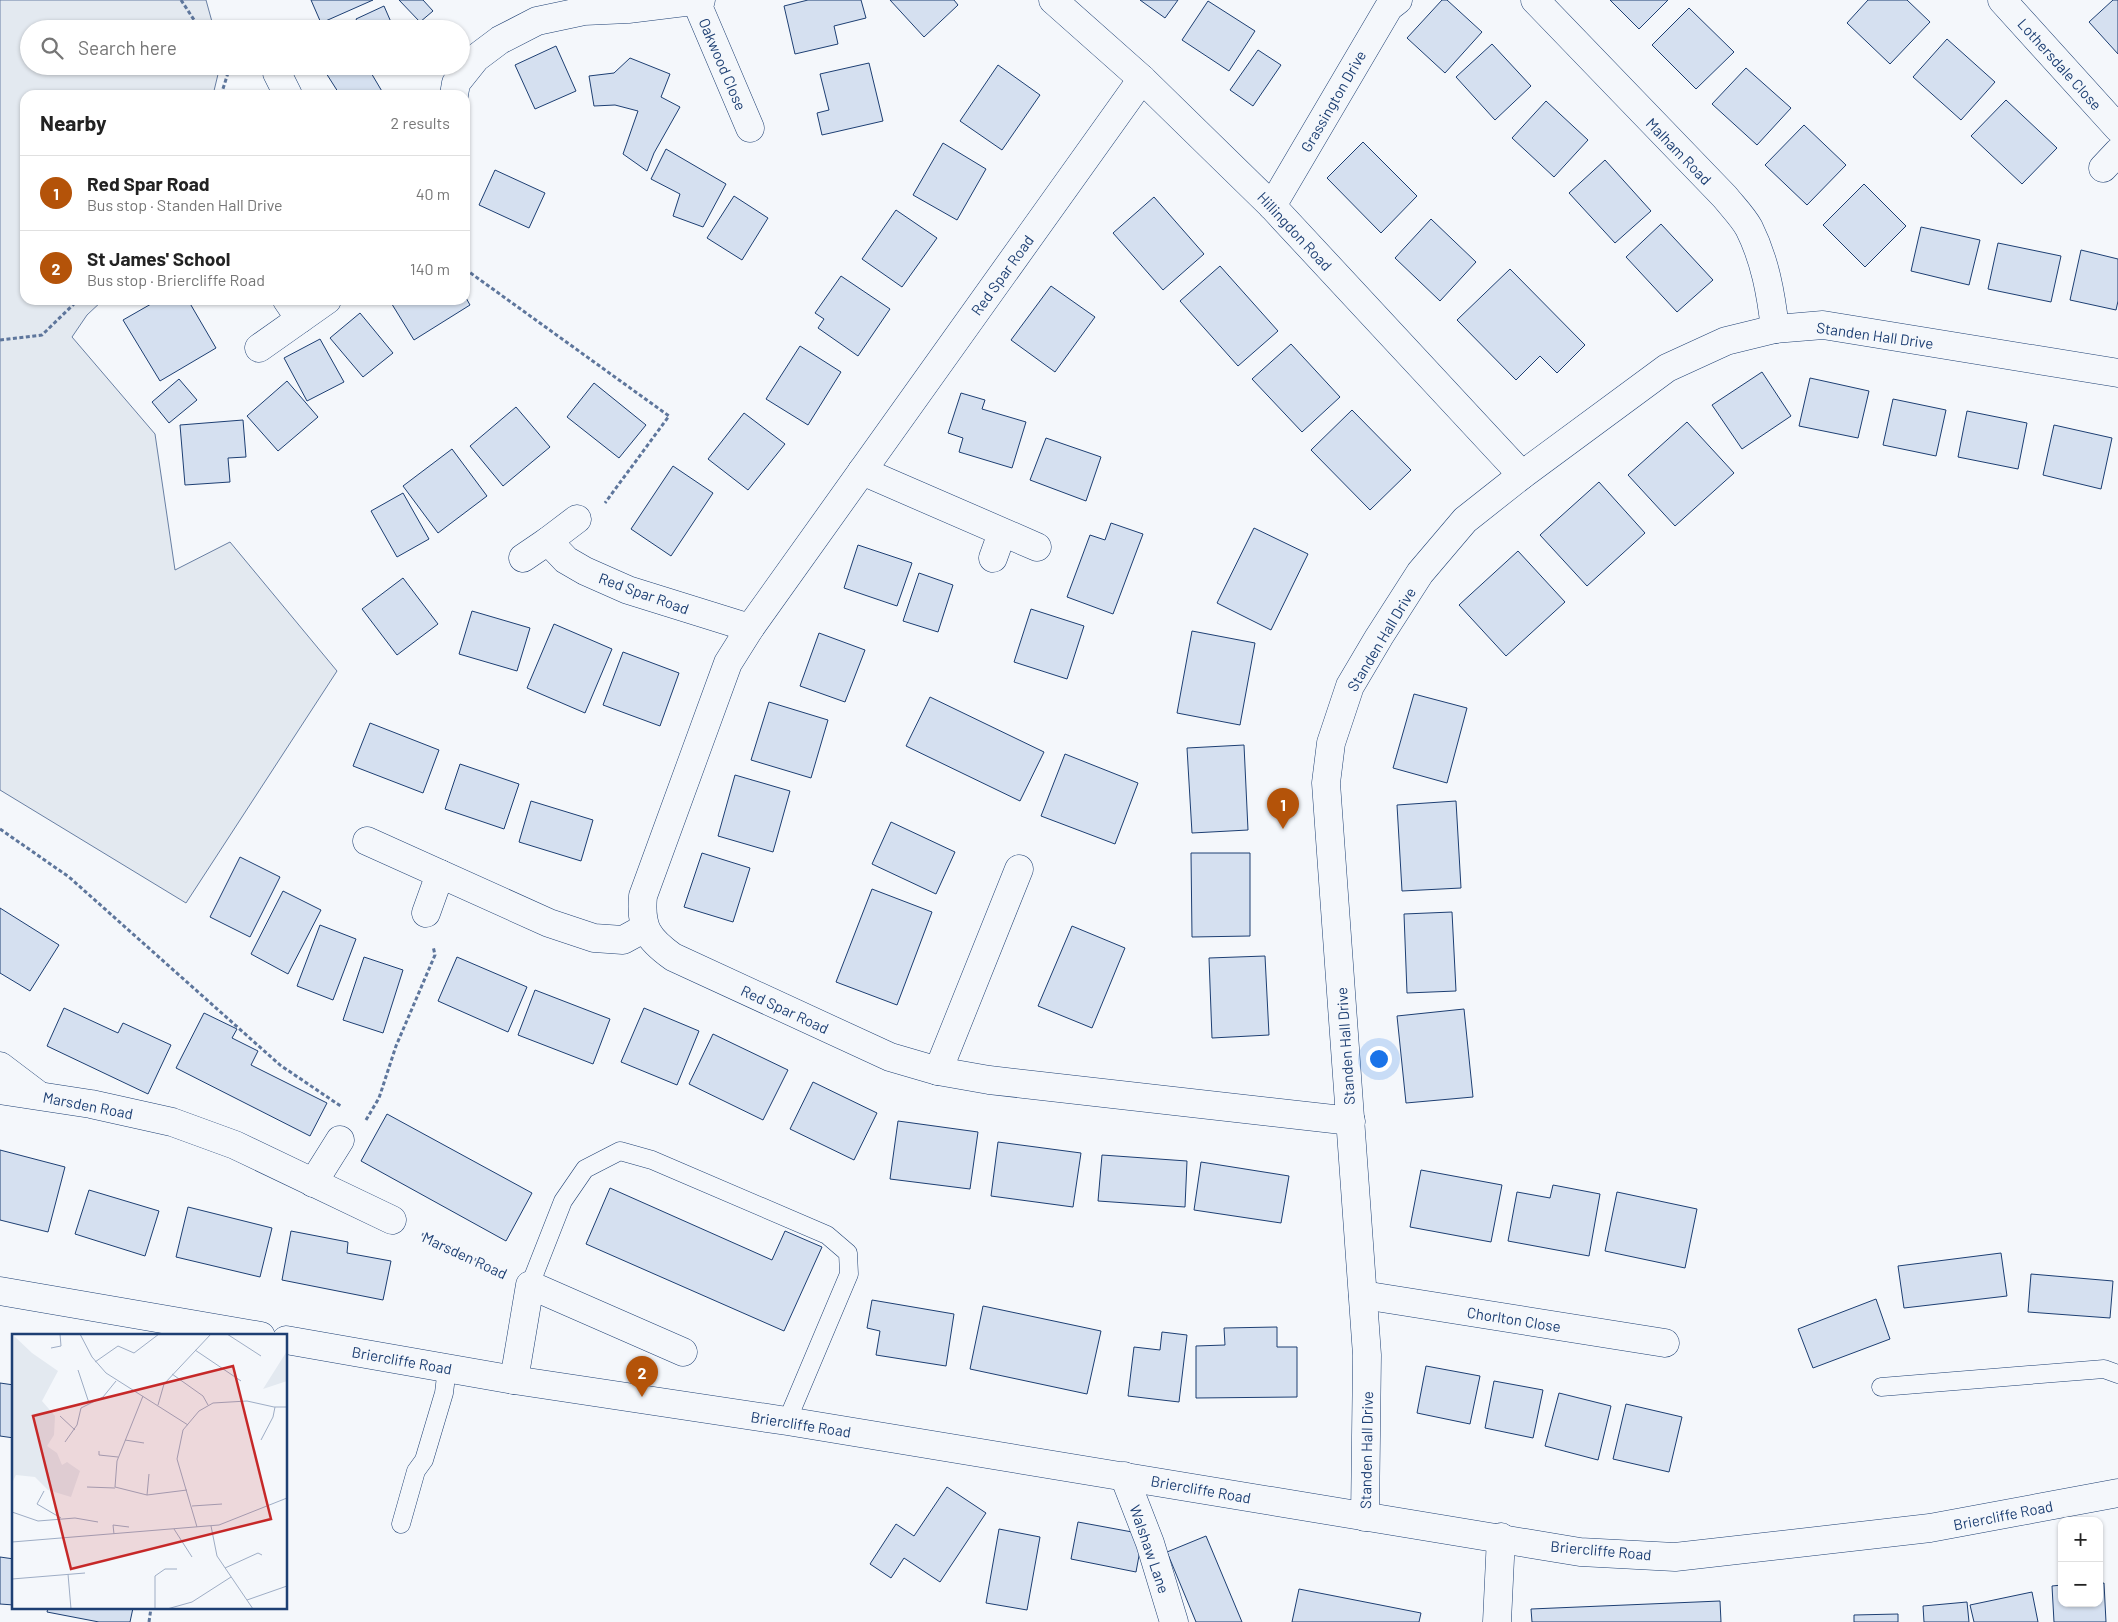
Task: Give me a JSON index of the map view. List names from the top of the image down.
{
  "streets": {
    "street": [
      "Oakwood Close",
      "Lothersdale Close",
      "Grassington Drive",
      "Malham Road",
      "Hillingdon Road",
      "Red Spar Road",
      "Standen Hall Drive",
      "Marsden Road",
      "Chorlton Close",
      "Briercliffe Road",
      "Walshaw Lane"
    ]
  },
  "crossings": [
    ["Grassington Drive", "Hillingdon Road"],
    ["Malham Road", "Standen Hall Drive"],
    ["Hillingdon Road", "Red Spar Road"],
    ["Hillingdon Road", "Standen Hall Drive"],
    ["Red Spar Road", "Standen Hall Drive"],
    ["Standen Hall Drive", "Chorlton Close"],
    ["Standen Hall Drive", "Briercliffe Road"],
    ["Briercliffe Road", "Walshaw Lane"]
  ],
  "page": {
    "search": "Search here",
    "heading": ["Nearby", "2 results"],
    "list": [
      {
        "mark": "1",
        "name": "Red Spar Road",
        "note": "Bus stop · Standen Hall Drive",
        "value": "40 m"
      },
      {
        "mark": "2",
        "name": "St James' School",
        "note": "Bus stop · Briercliffe Road",
        "value": "140 m"
      }
    ],
    "pins": ["1", "2"],
    "map_buttons": ["+", "−"]
  }
}
